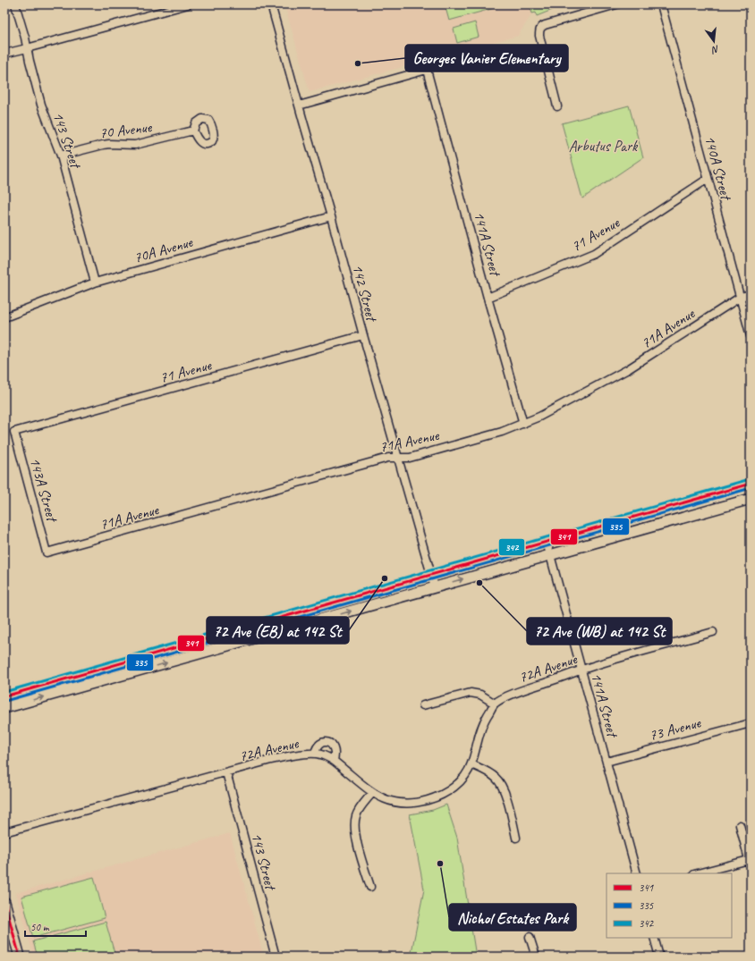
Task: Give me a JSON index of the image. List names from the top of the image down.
{
  "streets": {
    "street": [
      "70 Avenue",
      "143 Street",
      "140A Street",
      "71 Avenue",
      "141A Street",
      "70A Avenue",
      "142 Street",
      "71A Avenue",
      "143A Street",
      "72A Avenue",
      "73 Avenue"
    ]
  },
  "crossings": [
    ["70 Avenue", "143 Street"],
    ["143 Street", "70A Avenue"],
    ["143 Street", "72A Avenue"],
    ["140A Street", "71 Avenue"],
    ["140A Street", "71A Avenue"],
    ["71 Avenue", "141A Street"],
    ["71 Avenue", "142 Street"],
    ["71 Avenue", "143A Street"],
    ["141A Street", "142 Street"],
    ["141A Street", "71A Avenue"],
    ["141A Street", "72A Avenue"],
    ["141A Street", "73 Avenue"],
    ["70A Avenue", "142 Street"],
    ["142 Street", "71A Avenue"],
    ["71A Avenue", "143A Street"]
  ],
  "parks": ["Arbutus Park"],
  "places": [
    "Georges Vanier Elementary",
    "72 Ave (EB) at 142 St",
    "72 Ave (WB) at 142 St",
    "Nichol Estates Park"
  ],
  "lines": ["transit line 342", "transit line 341", "transit line 335"],
  "legend": ["341", "335", "342"],
  "scale_bar": "50 m",
  "north": "bottom"
}
